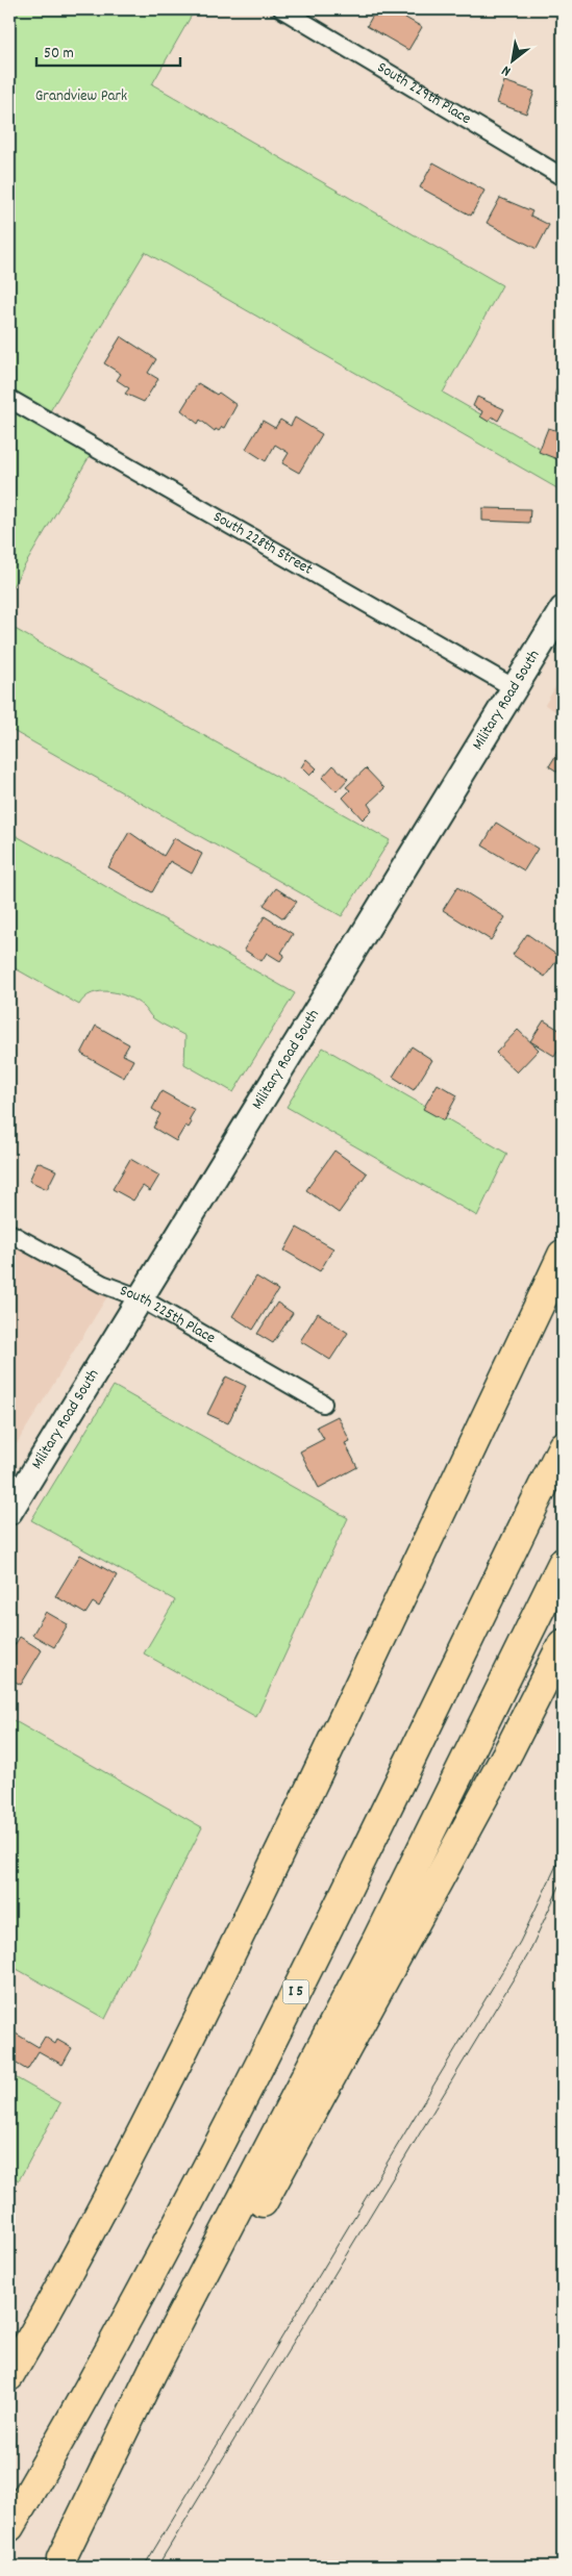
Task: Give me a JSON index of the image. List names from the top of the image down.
{
  "streets": {
    "highway": ["I 5"],
    "main road": ["Military Road South"],
    "street": ["South 229th Place", "South 228th Street", "South 225th Place"]
  },
  "crossings": [
    ["South 228th Street", "Military Road South"],
    ["Military Road South", "South 225th Place"]
  ],
  "parks": ["Grandview Park"],
  "scale_bar": "50 m",
  "north": "bottom left"
}
